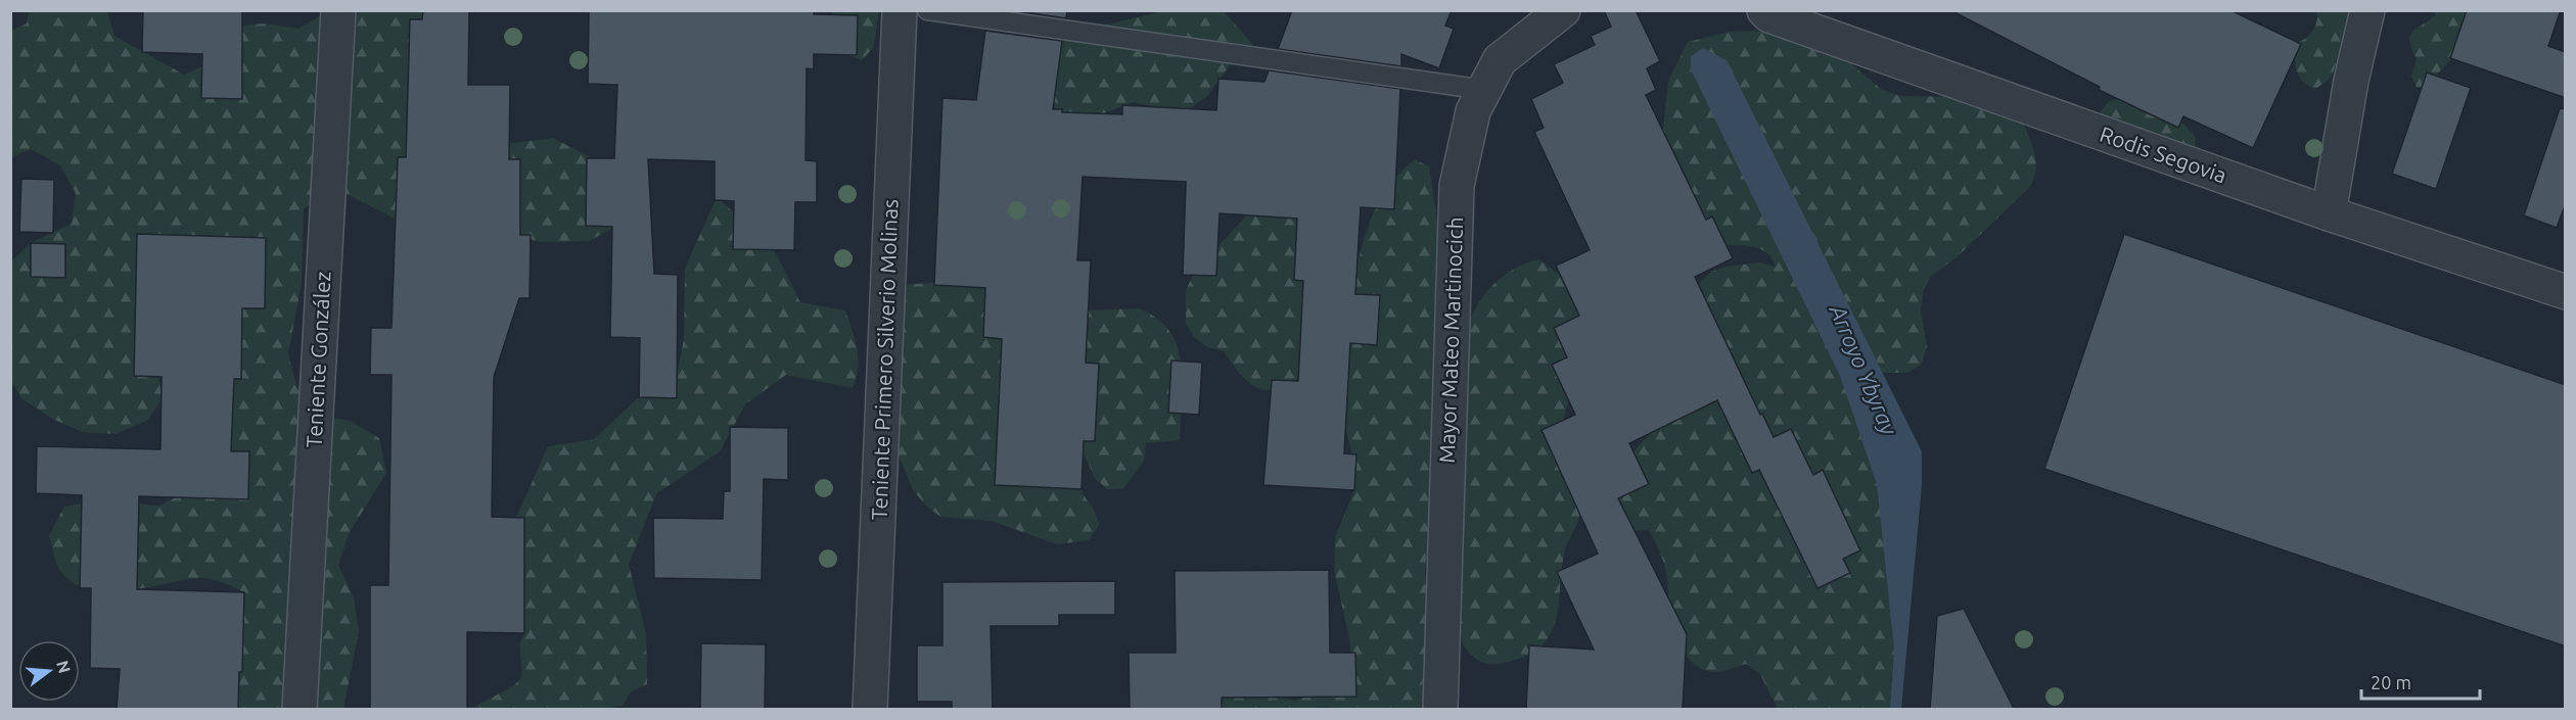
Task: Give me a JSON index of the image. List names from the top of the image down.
{
  "streets": {
    "street": [
      "Rodis Segovia",
      "Mayor Mateo Martinocich",
      "Teniente González",
      "Teniente Primero Silverio Molinas"
    ]
  },
  "water": ["Arroyo Ybyray"],
  "scale_bar": "20 m",
  "north": "right"
}
